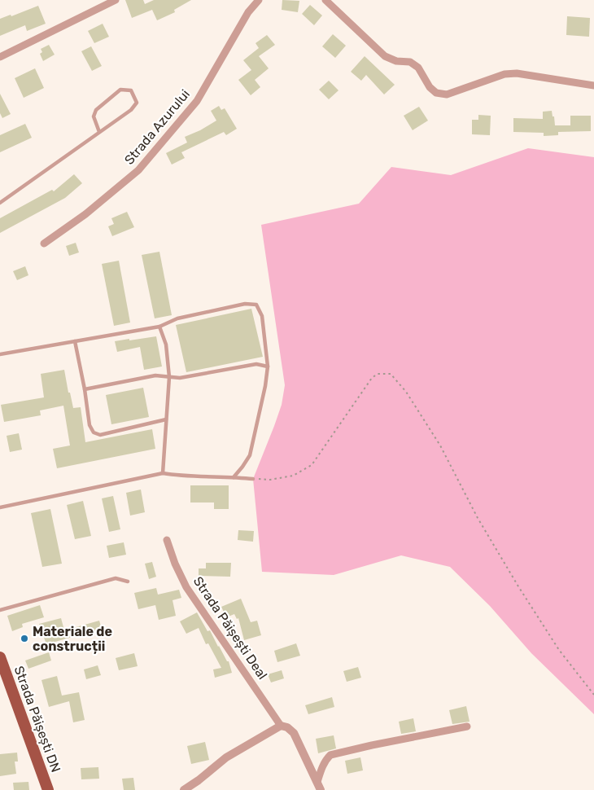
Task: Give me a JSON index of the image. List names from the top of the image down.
{
  "streets": {
    "main road": ["Strada Păișești DN"],
    "street": ["Strada Azurului", "Strada Păișești Deal"]
  },
  "places": ["Materiale de construcții"]
}
